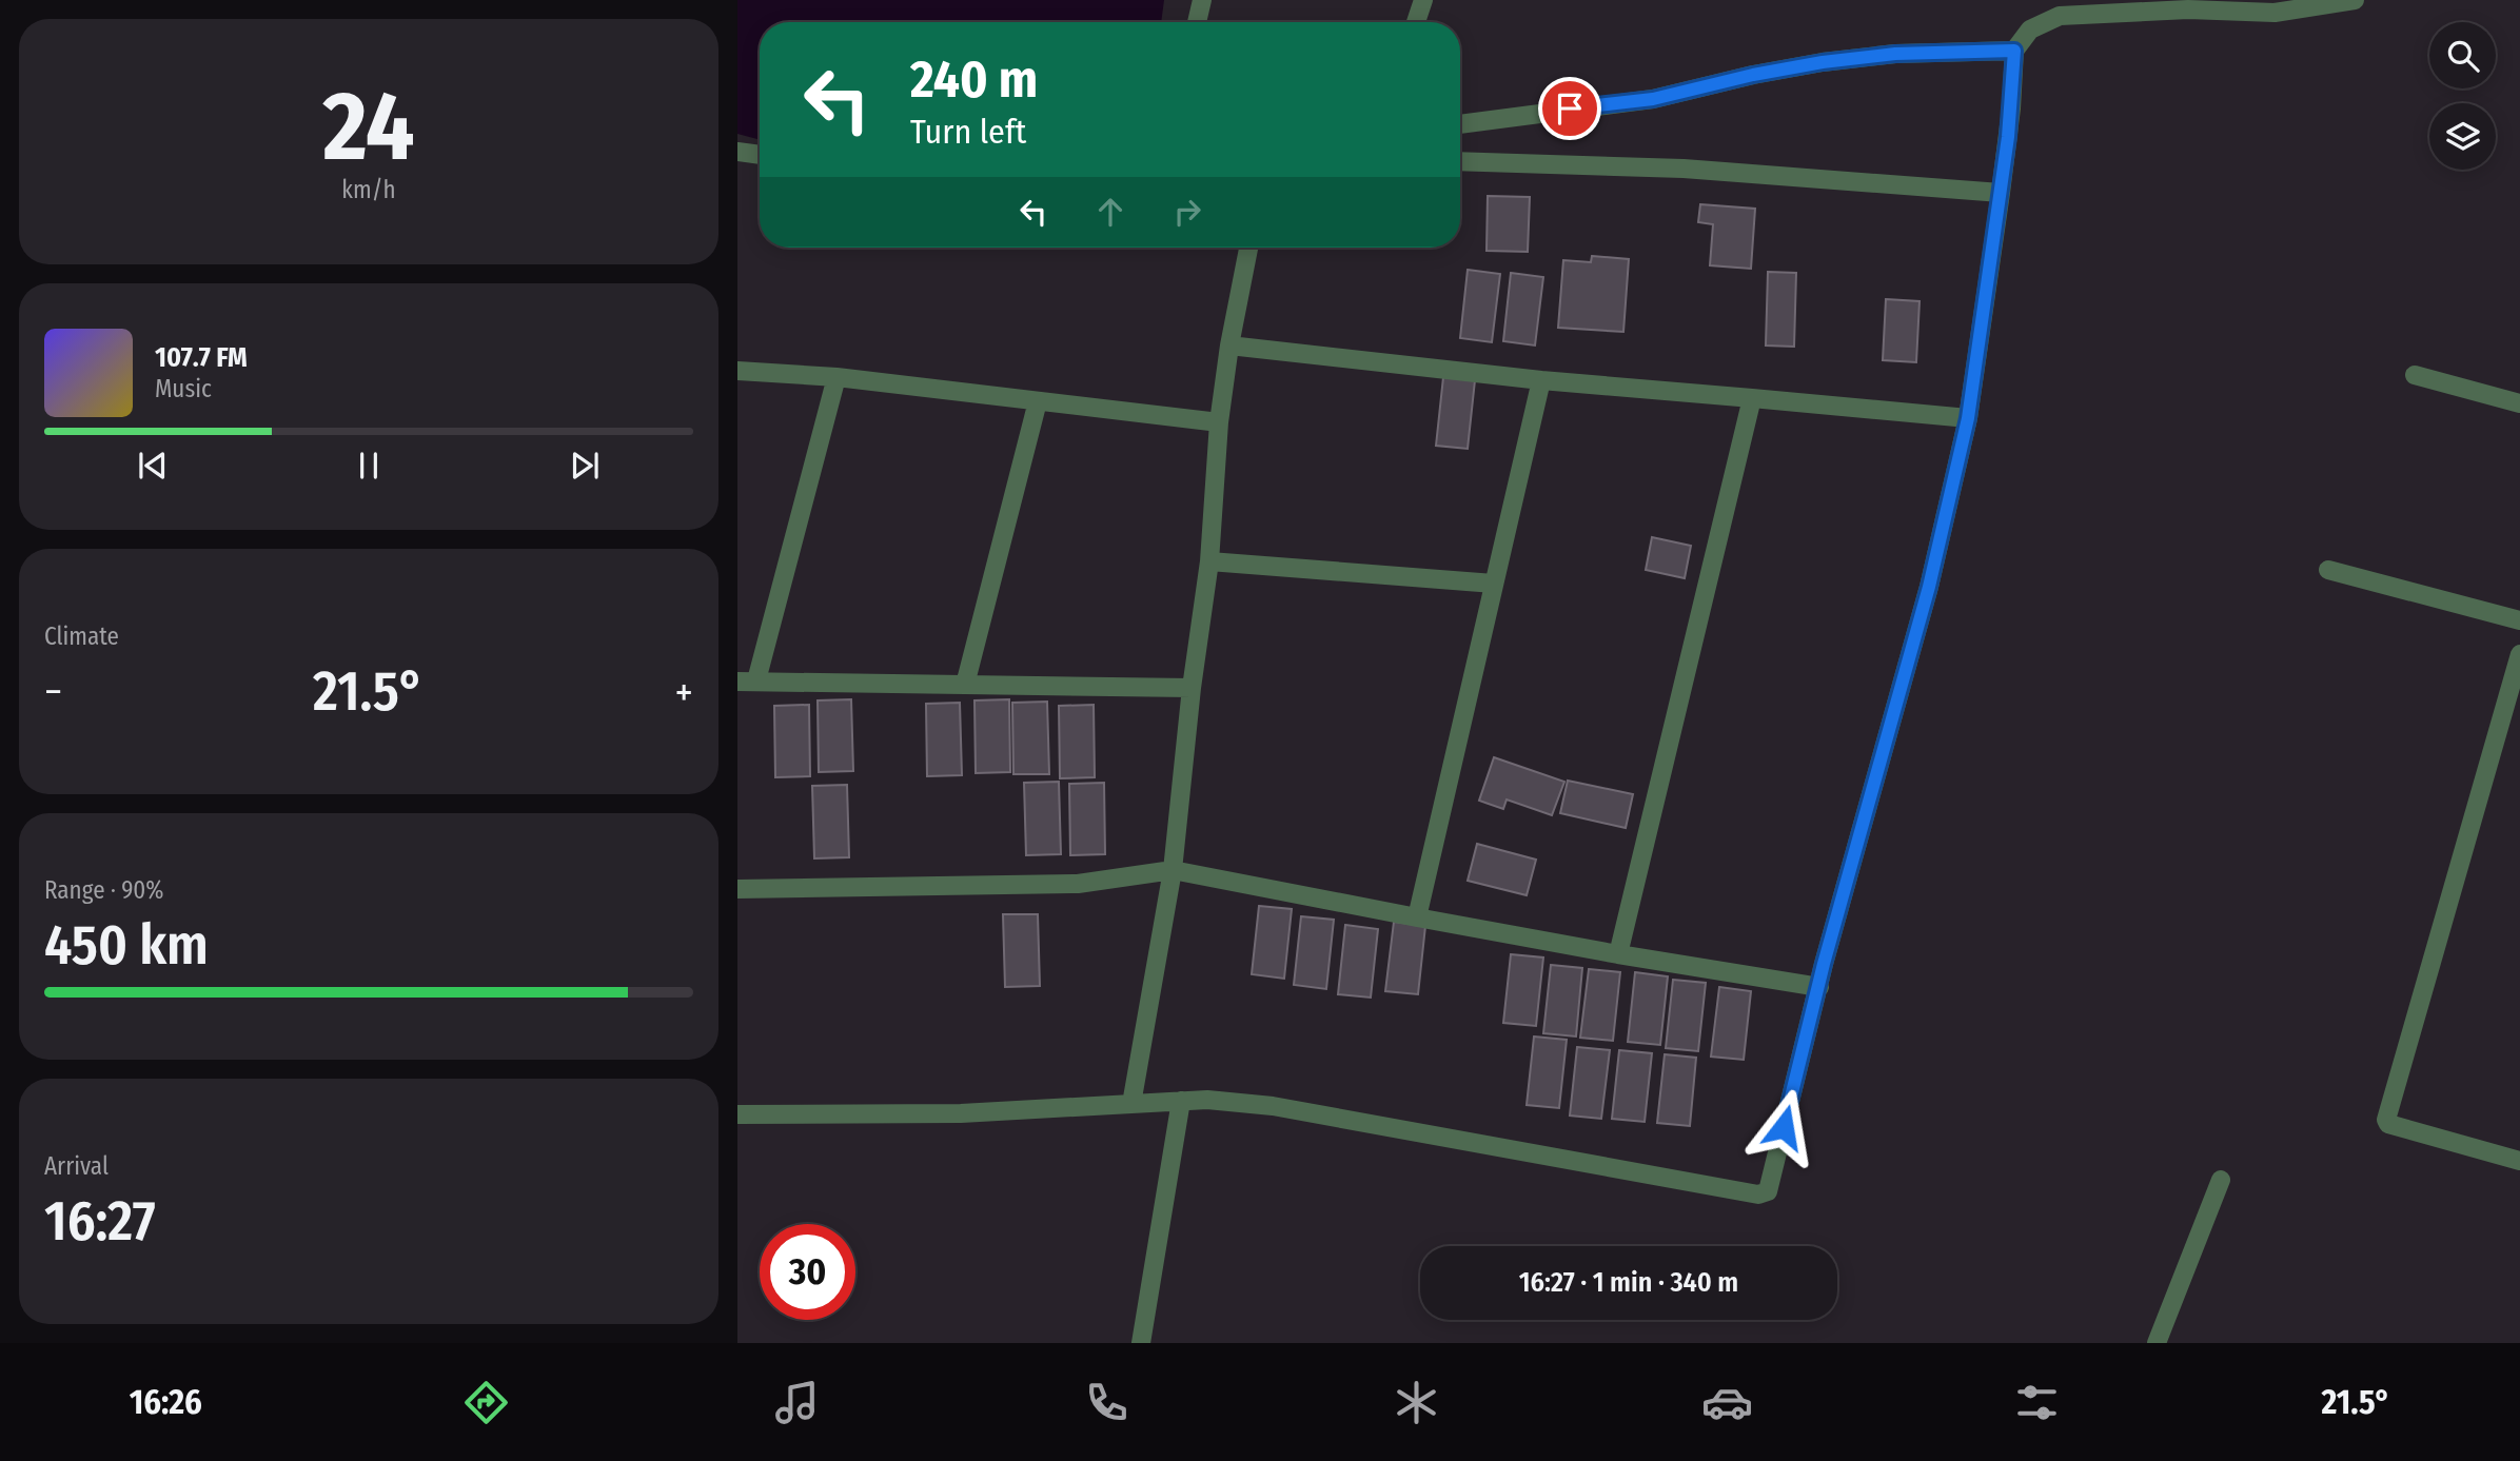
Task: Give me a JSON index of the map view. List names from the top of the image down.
{
  "page": {
    "tile": [
      ["24", "km/h"],
      "Climate",
      ["Range · 90%", "450 km"],
      ["Arrival", "16:27"]
    ],
    "turn": ["240 m", "Turn left"],
    "song": ["107.7 FM", "Music"],
    "heat": ["−", "21.5°", "+"],
    "limit": "30",
    "trip": "16:27 · 1 min · 340 m",
    "tabs": ["16:26", "21.5°"]
  }
}
